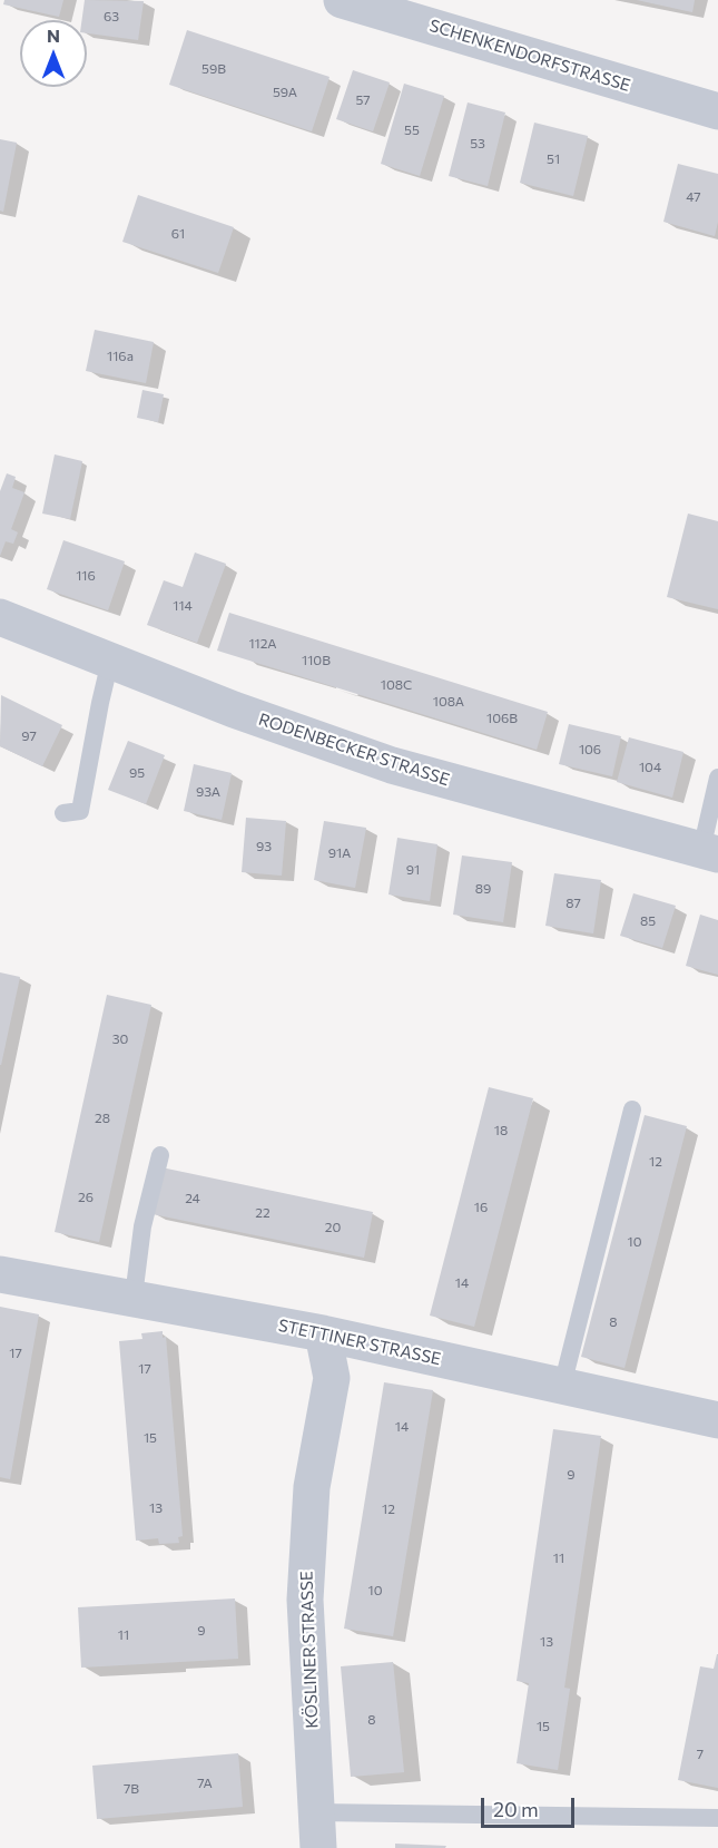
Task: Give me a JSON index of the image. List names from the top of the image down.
{
  "streets": {
    "street": [
      "SCHENKENDORFSTRASSE",
      "RODENBECKER STRASSE",
      "STETTINER STRASSE",
      "KÖSLINER STRASSE"
    ]
  },
  "crossings": [
    ["STETTINER STRASSE", "KÖSLINER STRASSE"]
  ],
  "house_numbers": [
    "63",
    "59B",
    "59A",
    "57",
    "55",
    "53",
    "51",
    "47",
    "61",
    "116a",
    "116",
    "114",
    "112A",
    "110B",
    "108C",
    "108A",
    "106B",
    "97",
    "106",
    "104",
    "95",
    "93A",
    "93",
    "91A",
    "91",
    "89",
    "87",
    "85",
    "30",
    "28",
    "18",
    "12",
    "26",
    "24",
    "16",
    "22",
    "20",
    "10",
    "14",
    "8",
    "17",
    "17",
    "14",
    "15",
    "9",
    "13",
    "12",
    "11",
    "10",
    "9",
    "11",
    "13",
    "8",
    "15",
    "7",
    "7A",
    "7B"
  ],
  "scale_bar": "20 m",
  "north": "top"
}
